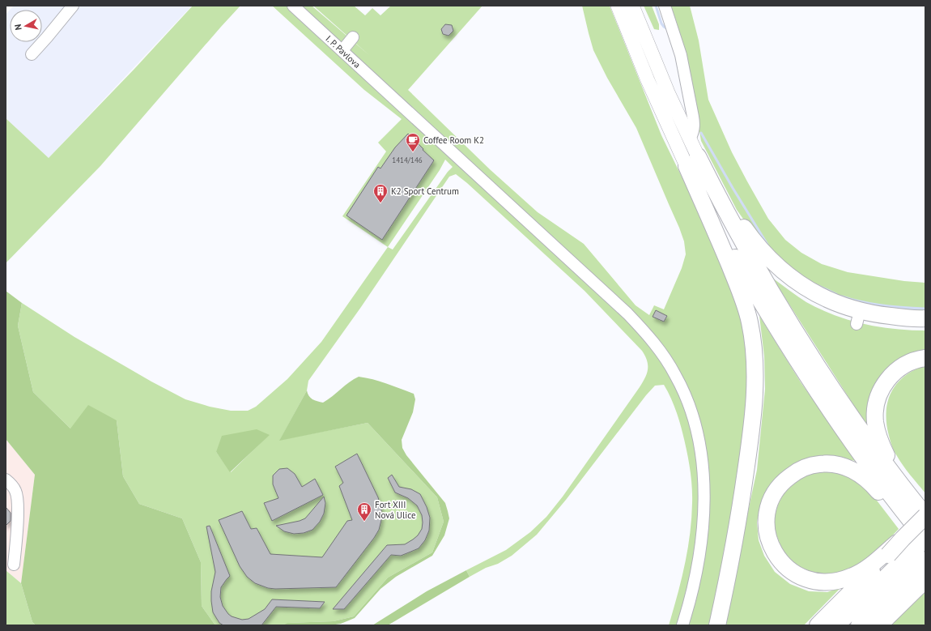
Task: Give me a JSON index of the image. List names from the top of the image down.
{
  "streets": {
    "street": ["I. P. Pavlova"]
  },
  "places": {
    "cafe": ["Coffee Room K2"],
    "building": ["K2 Sport Centrum", "Fort XIII Nová Ulice"]
  },
  "house_numbers": ["1414/146"],
  "north": "left"
}
